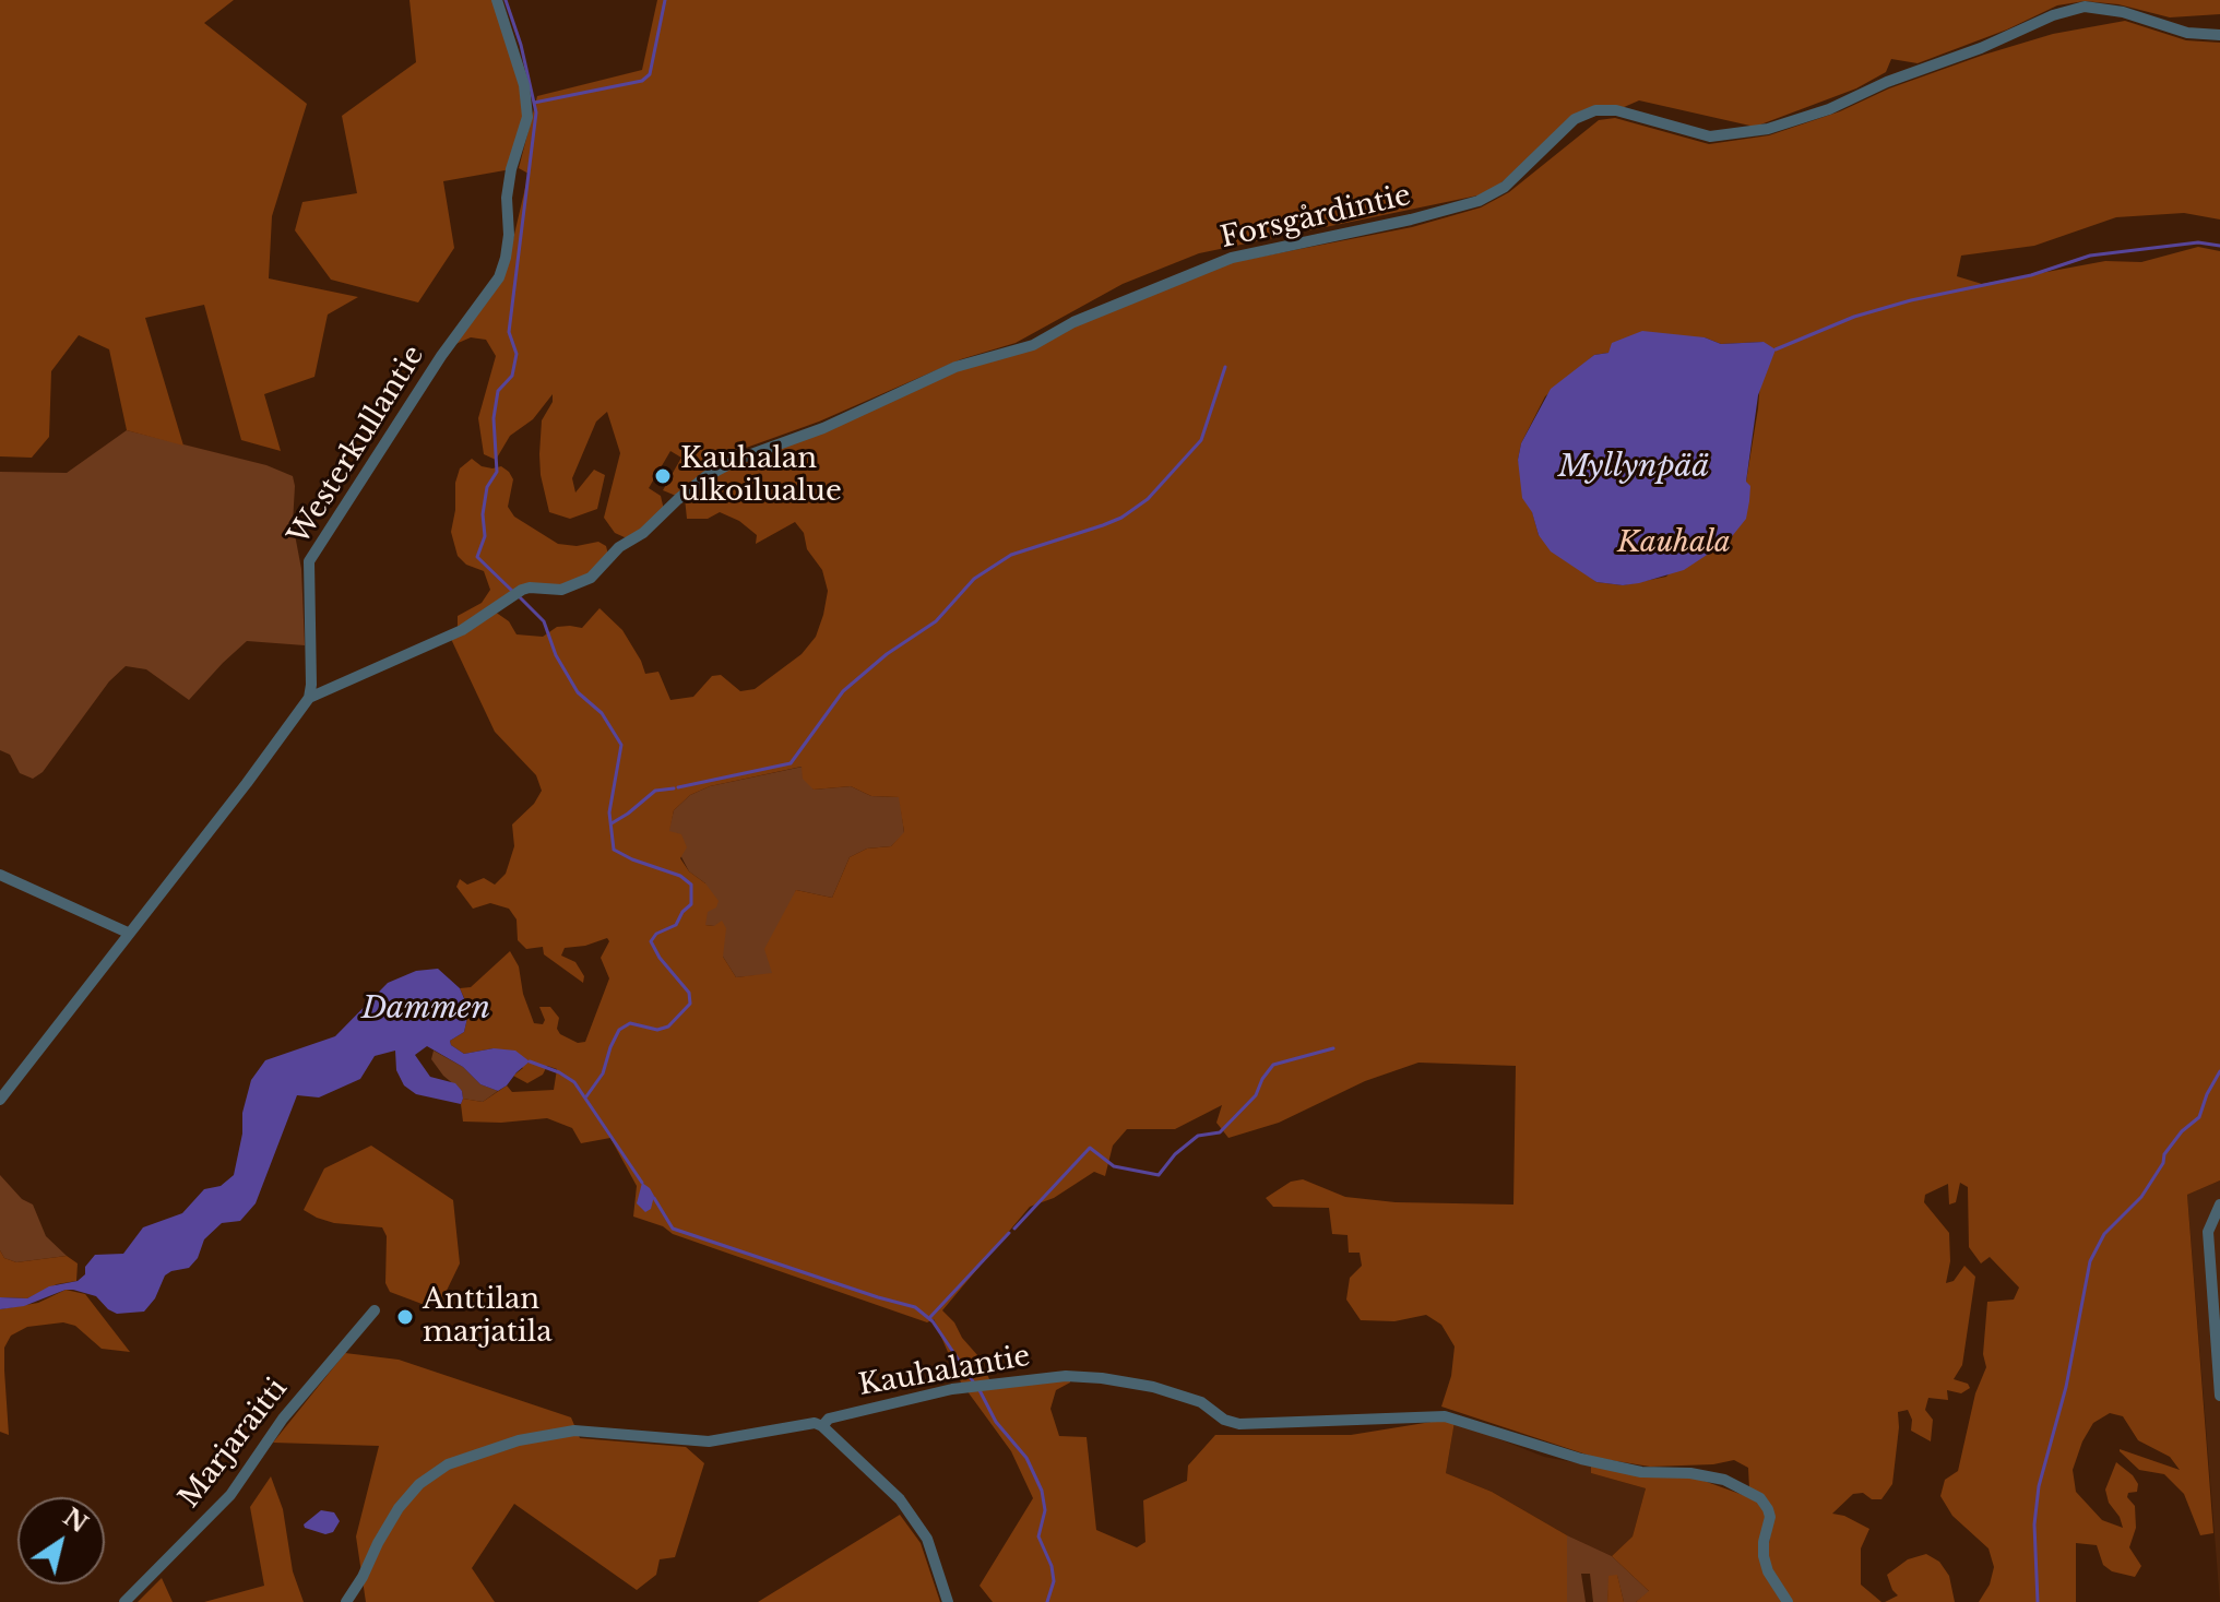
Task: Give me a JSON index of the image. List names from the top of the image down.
{
  "streets": {
    "street": [
      "Forsgårdintie",
      "Westerkullantie",
      "Kauhalantie",
      "Marjaraitti"
    ]
  },
  "crossings": [
    ["Forsgårdintie", "Westerkullantie"]
  ],
  "water": ["Myllynpää", "Dammen"],
  "parks": ["Kauhala"],
  "places": ["Kauhalan ulkoilualue", "Anttilan marjatila"],
  "north": "top right"
}
